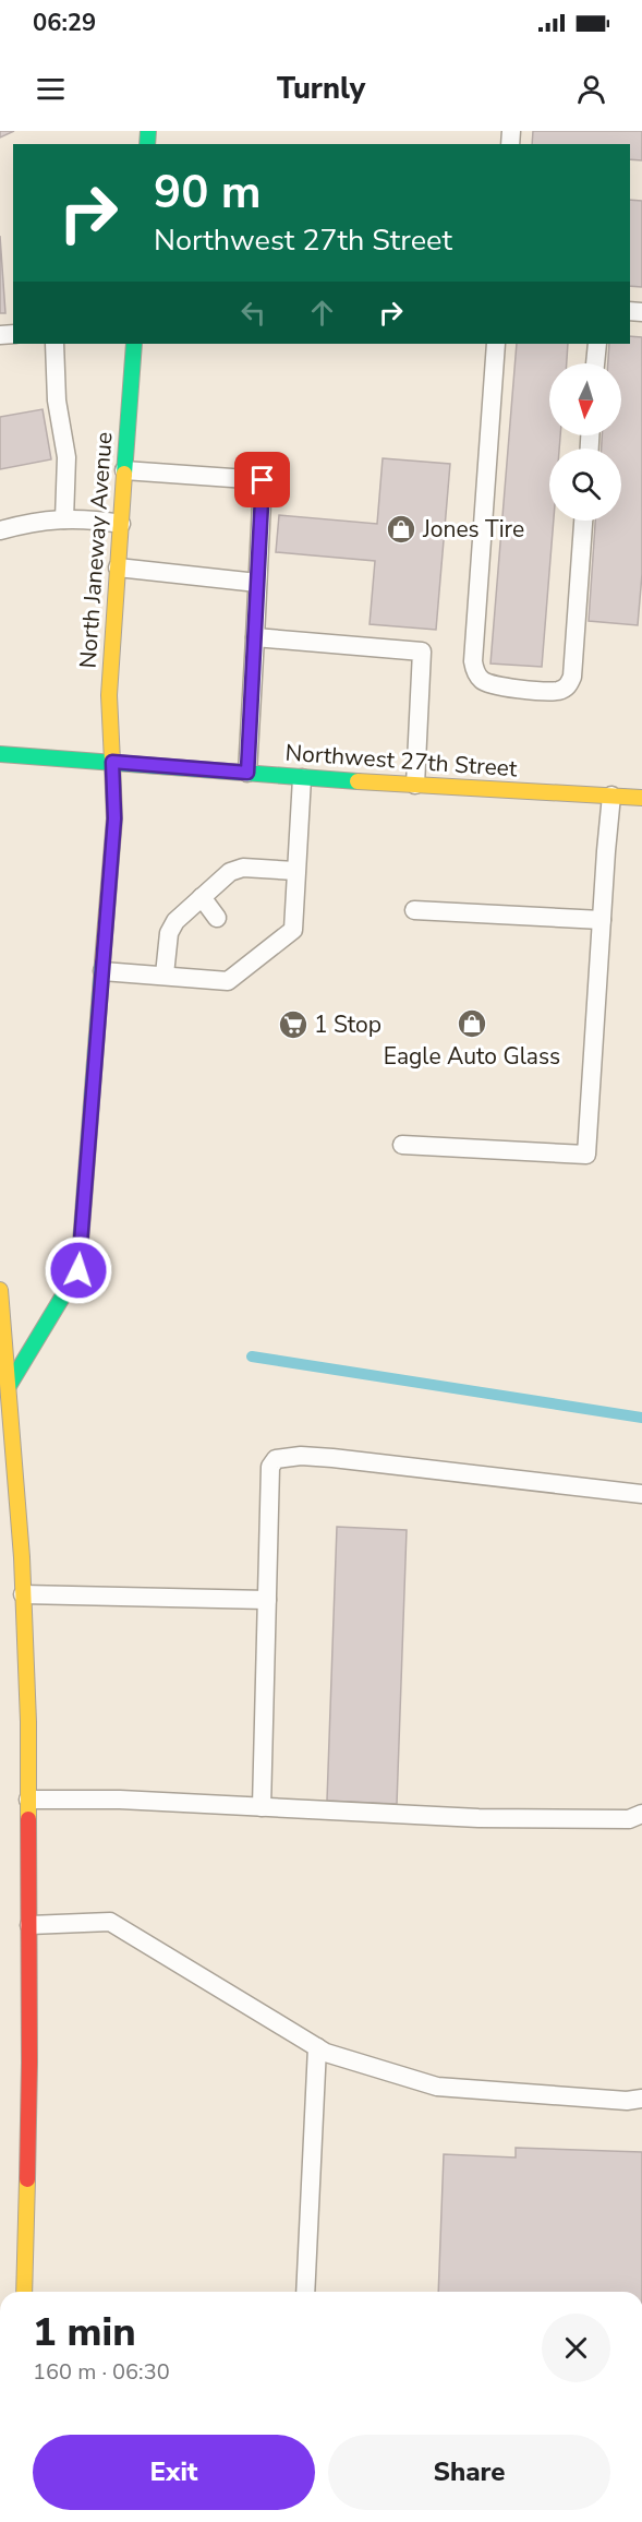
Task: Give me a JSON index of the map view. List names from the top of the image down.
{
  "streets": {
    "main road": ["North Janeway Avenue", "Northwest 27th Street"]
  },
  "crossings": [
    ["North Janeway Avenue", "Northwest 27th Street"]
  ],
  "places": {
    "shop": ["Jones Tire", "Eagle Auto Glass"],
    "supermarket": ["1 Stop"]
  },
  "north": "bottom",
  "page": {
    "status": "06:29",
    "header": "Turnly",
    "turn": ["90 m", "Northwest 27th Street"],
    "heading": ["1 min", "160 m · 06:30"],
    "buttons": ["Exit", "Share"]
  }
}
